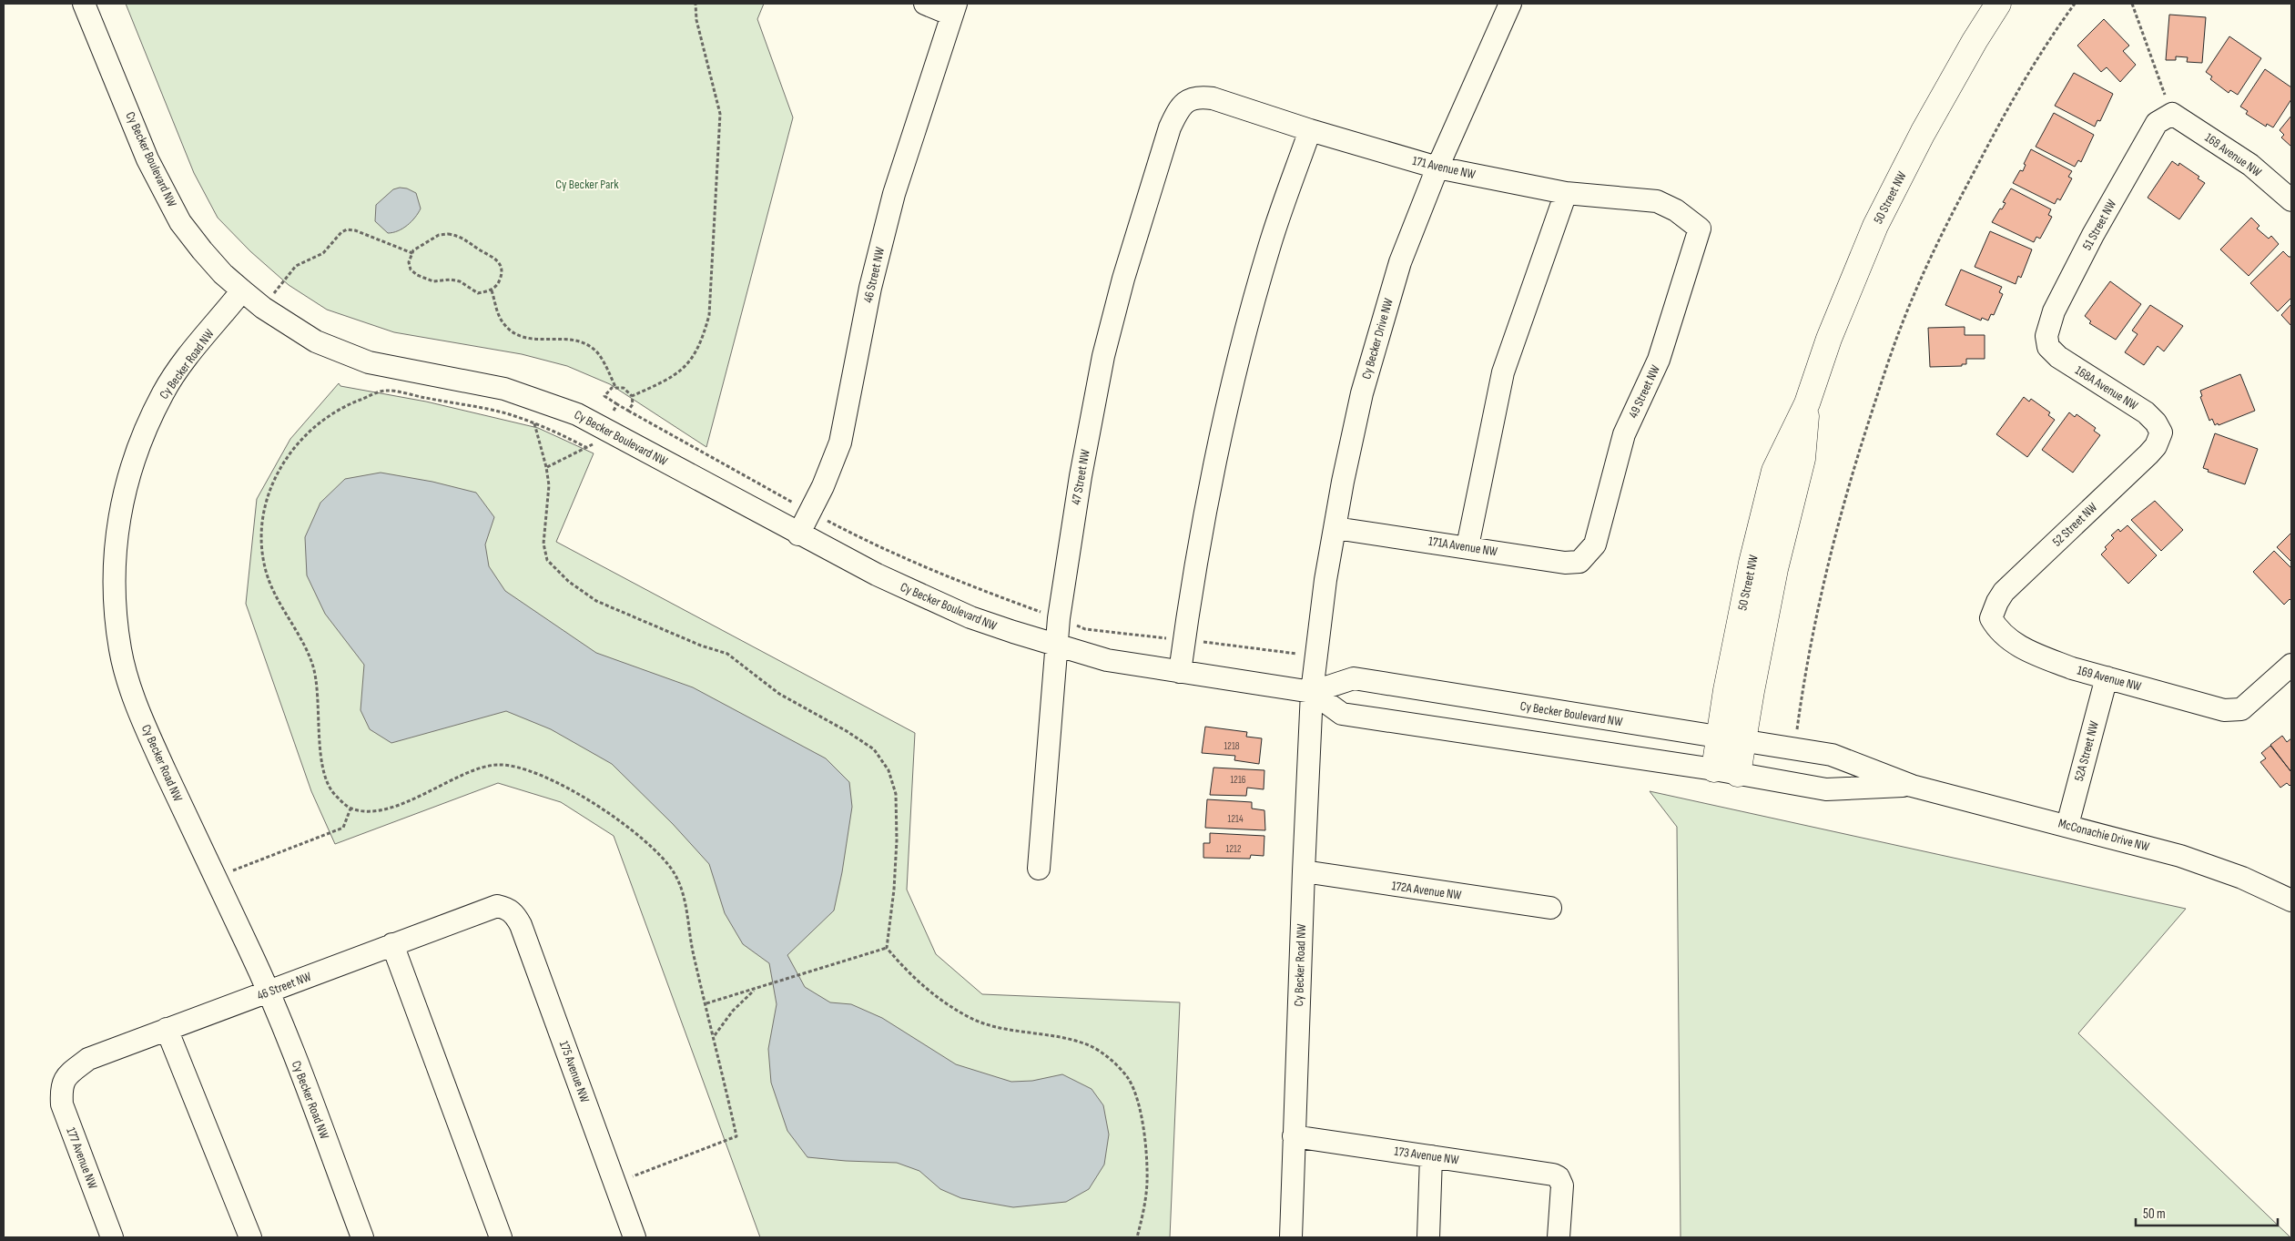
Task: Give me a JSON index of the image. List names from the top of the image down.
{
  "streets": {
    "main road": ["50 Street NW"],
    "street": [
      "168 Avenue NW",
      "Cy Becker Boulevard NW",
      "171 Avenue NW",
      "51 Street NW",
      "46 Street NW",
      "Cy Becker Drive NW",
      "Cy Becker Road NW",
      "168A Avenue NW",
      "49 Street NW",
      "47 Street NW",
      "52 Street NW",
      "171A Avenue NW",
      "169 Avenue NW",
      "52A Street NW",
      "McConachie Drive NW",
      "172A Avenue NW",
      "175 Avenue NW",
      "173 Avenue NW",
      "177 Avenue NW"
    ]
  },
  "crossings": [
    ["168 Avenue NW", "51 Street NW"],
    ["Cy Becker Boulevard NW", "50 Street NW"],
    ["Cy Becker Boulevard NW", "46 Street NW"],
    ["Cy Becker Boulevard NW", "Cy Becker Drive NW"],
    ["Cy Becker Boulevard NW", "Cy Becker Road NW"],
    ["Cy Becker Boulevard NW", "47 Street NW"],
    ["Cy Becker Boulevard NW", "McConachie Drive NW"],
    ["171 Avenue NW", "Cy Becker Drive NW"],
    ["171 Avenue NW", "49 Street NW"],
    ["171 Avenue NW", "47 Street NW"],
    ["50 Street NW", "McConachie Drive NW"],
    ["51 Street NW", "168A Avenue NW"],
    ["46 Street NW", "Cy Becker Road NW"],
    ["46 Street NW", "175 Avenue NW"],
    ["46 Street NW", "177 Avenue NW"],
    ["Cy Becker Drive NW", "Cy Becker Road NW"],
    ["Cy Becker Drive NW", "171A Avenue NW"],
    ["Cy Becker Road NW", "172A Avenue NW"],
    ["Cy Becker Road NW", "173 Avenue NW"],
    ["168A Avenue NW", "52 Street NW"],
    ["49 Street NW", "171A Avenue NW"],
    ["52 Street NW", "169 Avenue NW"],
    ["169 Avenue NW", "52A Street NW"],
    ["52A Street NW", "McConachie Drive NW"]
  ],
  "parks": ["Cy Becker Park"],
  "house_numbers": [
    "1218",
    "1216",
    "1214",
    "1212"
  ],
  "scale_bar": "50 m"
}
